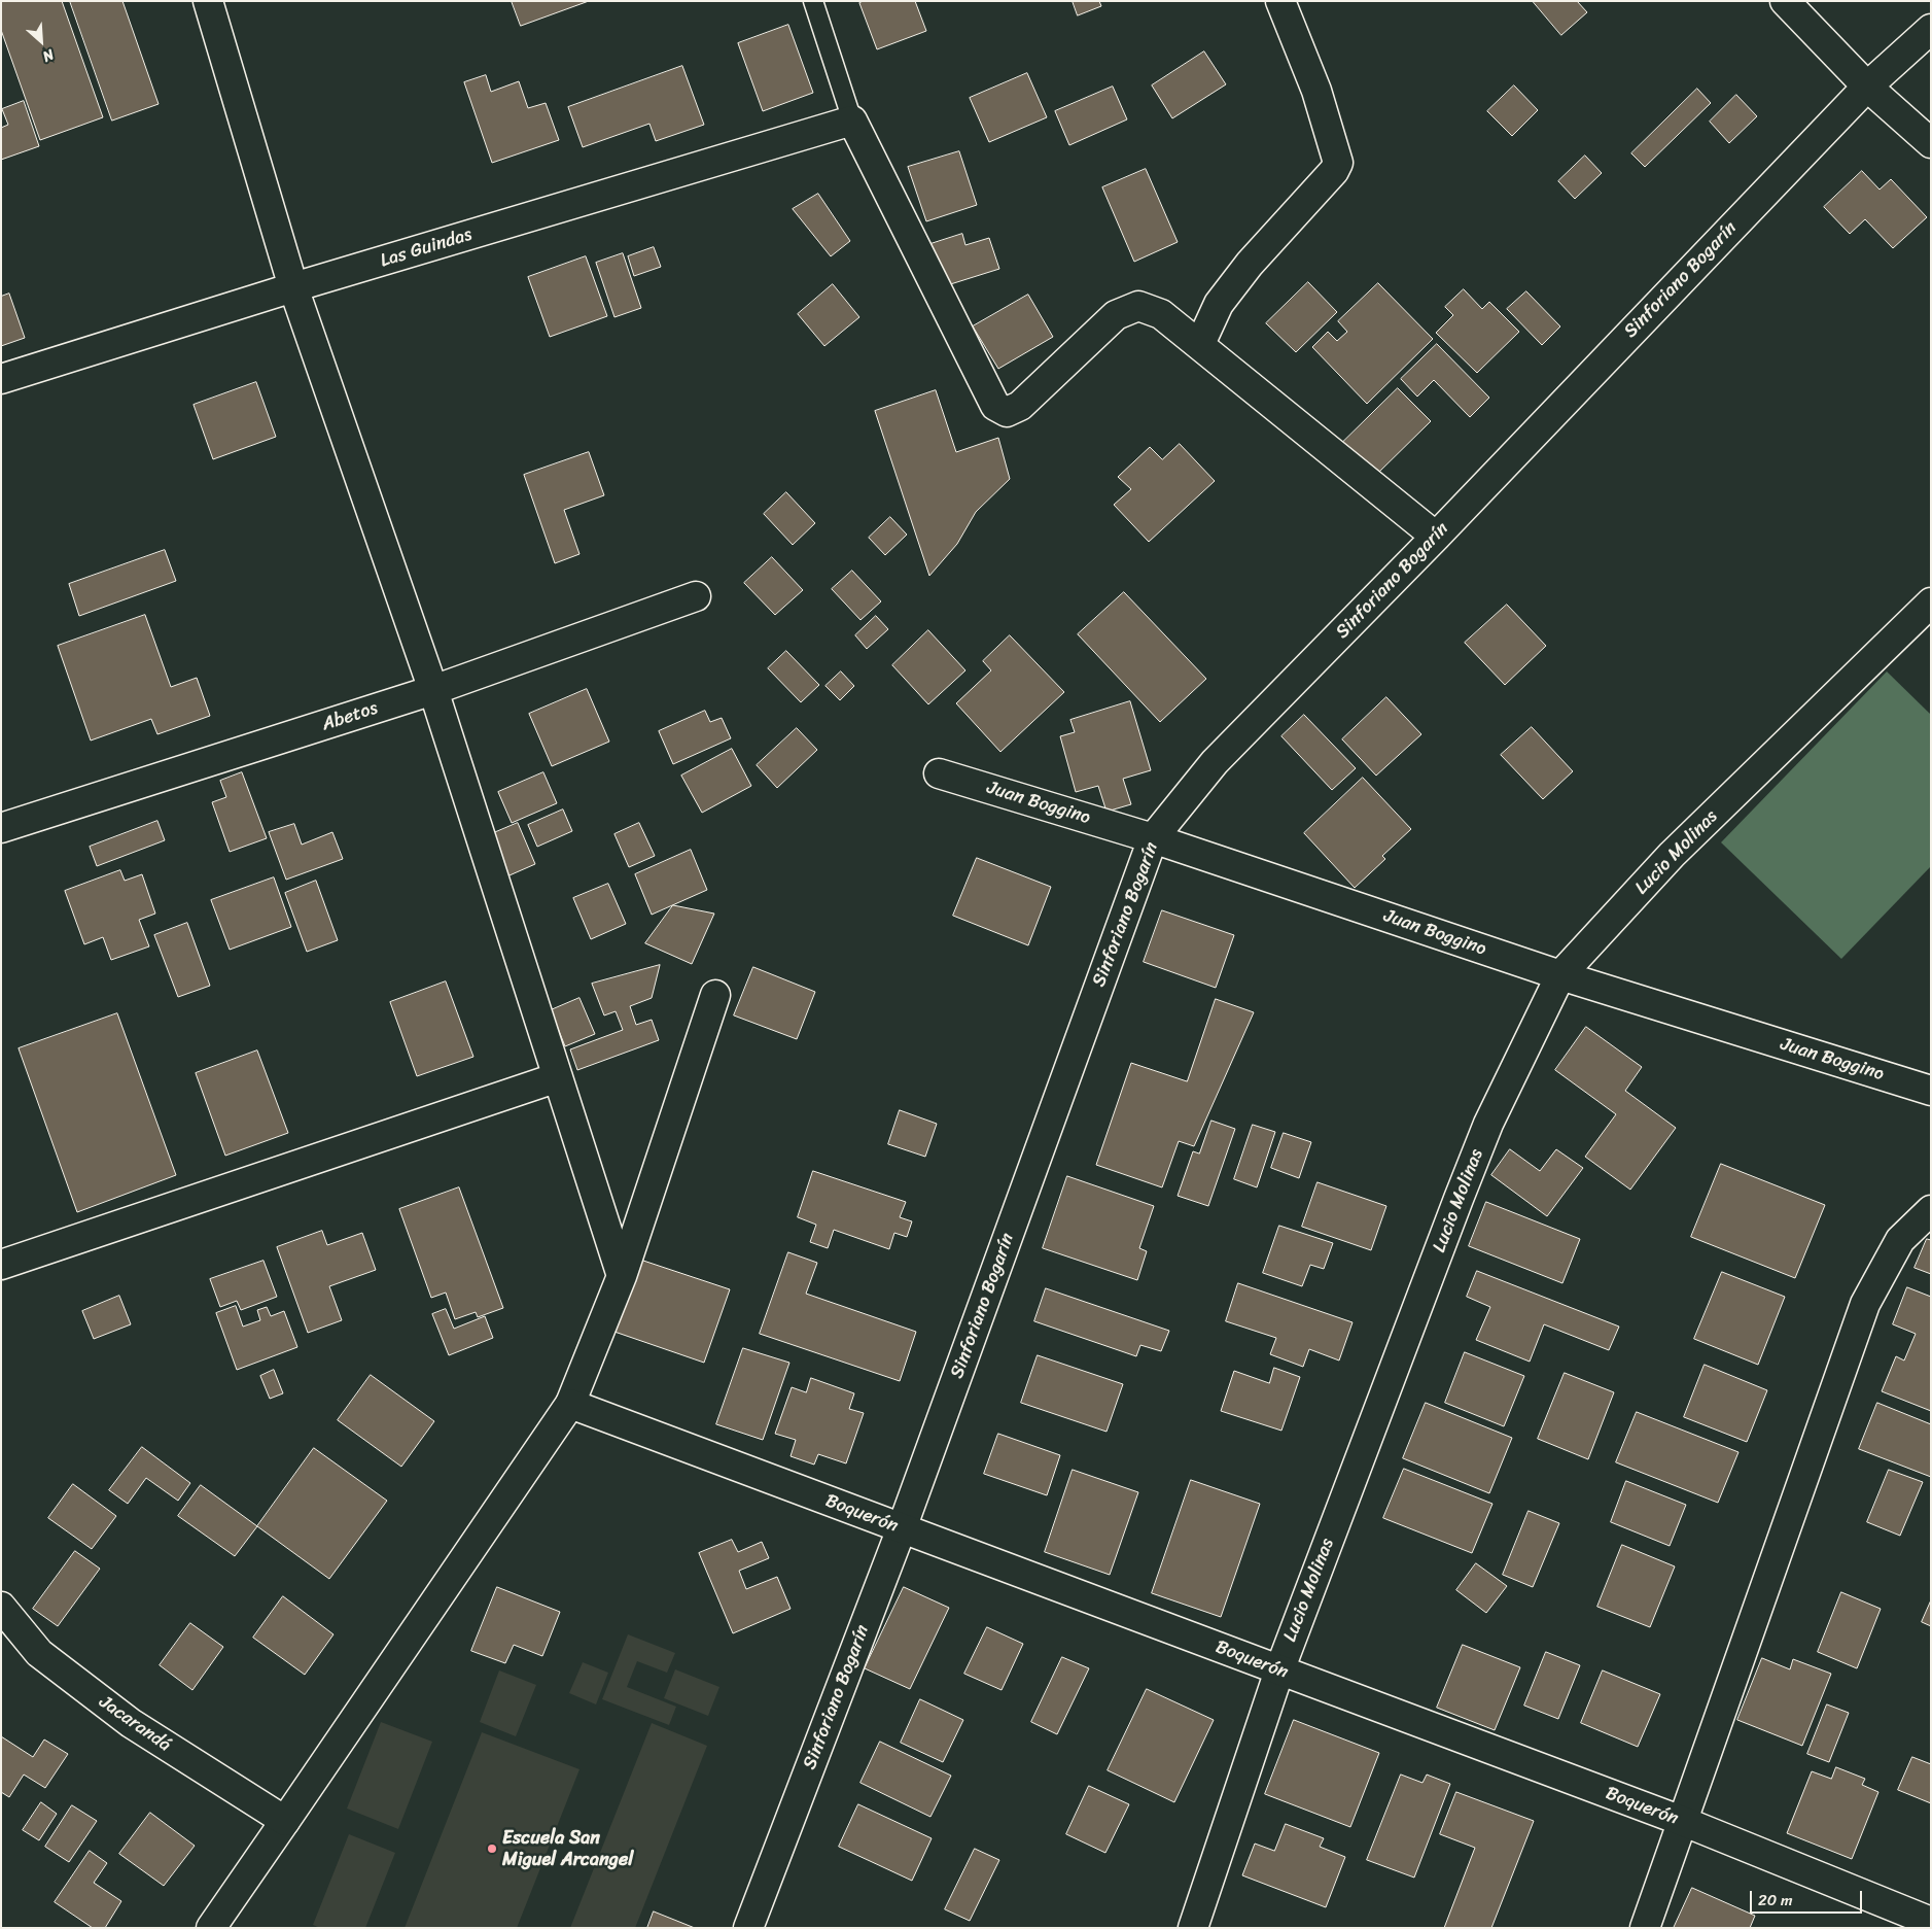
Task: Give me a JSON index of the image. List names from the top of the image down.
{
  "streets": {
    "street": [
      "Las Guindas",
      "Sinforiano Bogarín",
      "Abetos",
      "Juan Boggino",
      "Lucio Molinas",
      "Boquerón",
      "Jacarandá"
    ]
  },
  "crossings": [
    ["Sinforiano Bogarín", "Juan Boggino"],
    ["Sinforiano Bogarín", "Boquerón"],
    ["Juan Boggino", "Lucio Molinas"],
    ["Lucio Molinas", "Boquerón"]
  ],
  "places": ["Escuela San Miguel Arcangel"],
  "scale_bar": "20 m",
  "north": "bottom right"
}
